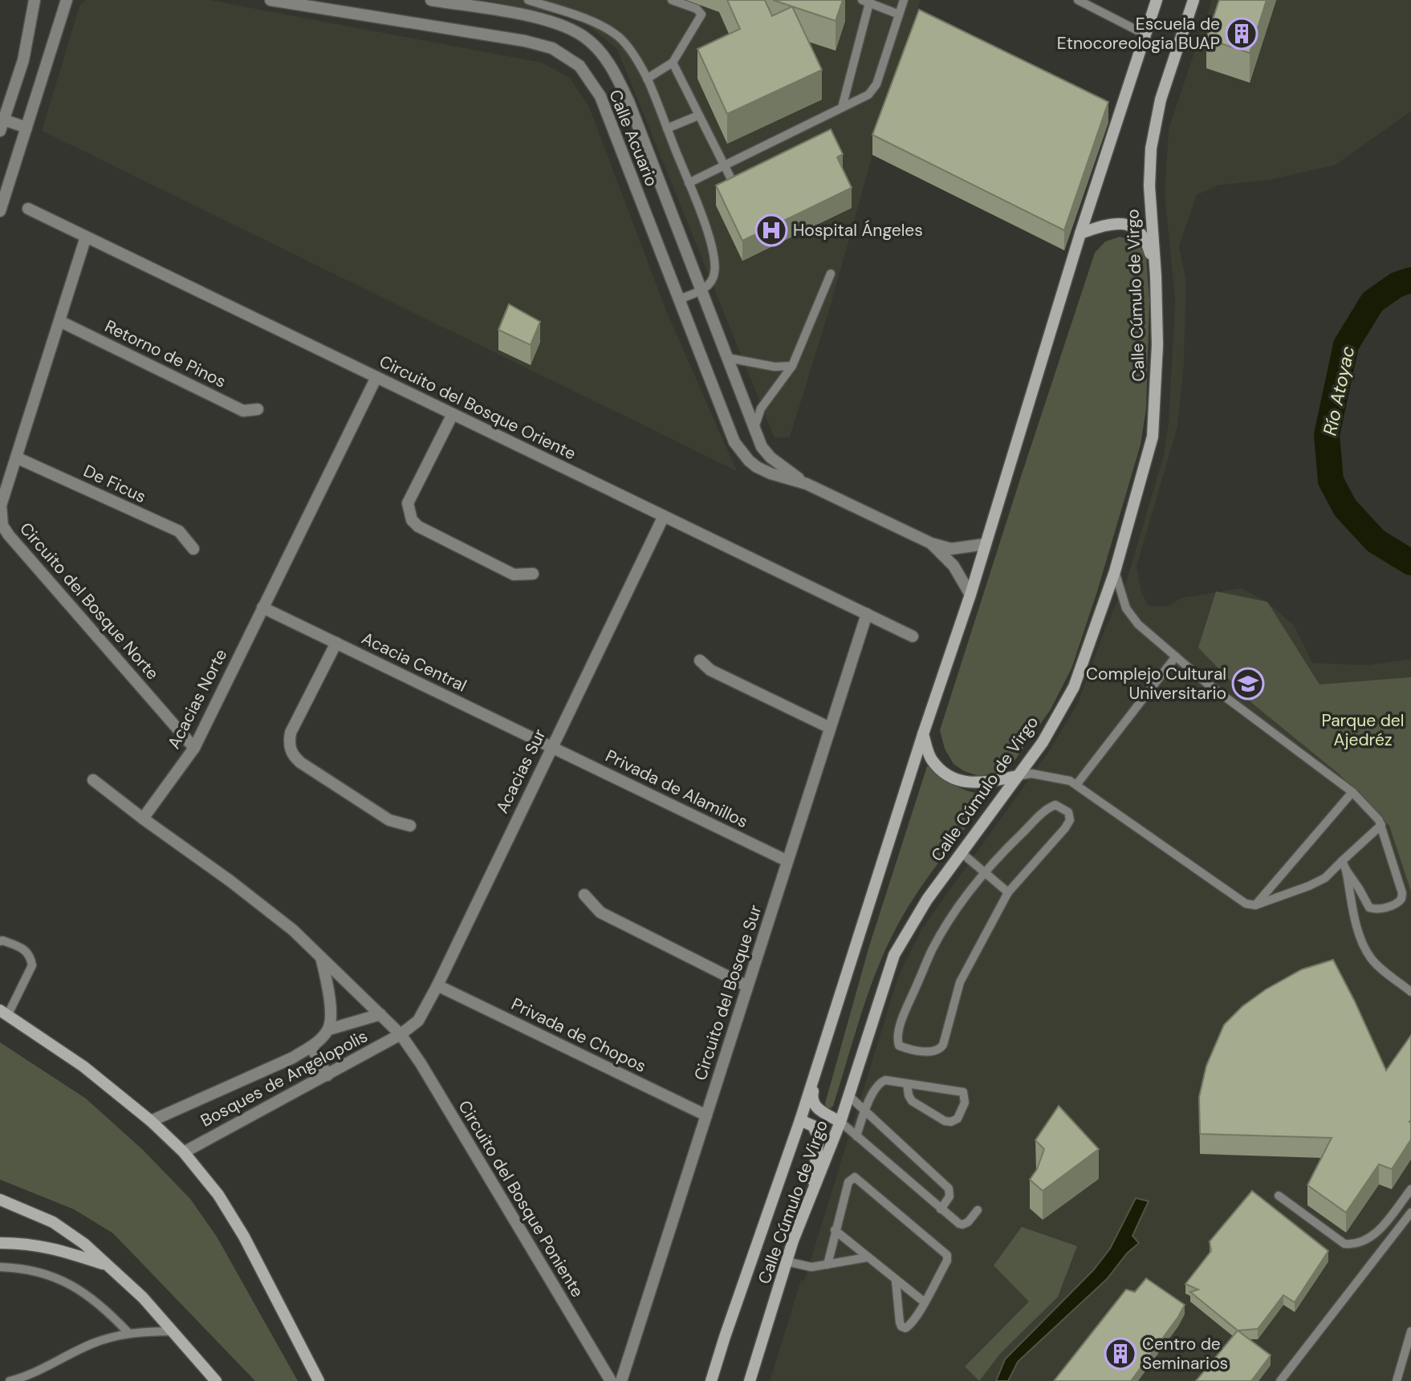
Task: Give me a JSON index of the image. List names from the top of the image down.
{
  "streets": {
    "main road": ["Calle Cúmulo de Virgo"],
    "street": [
      "Calle Acuario",
      "Retorno de Pinos",
      "Circuito del Bosque Oriente",
      "De Ficus",
      "Circuito del Bosque Norte",
      "Acacia Central",
      "Acacias Norte",
      "Acacias Sur",
      "Privada de Alamillos",
      "Circuito del Bosque Sur",
      "Privada de Chopos",
      "Bosques de Angelopolis",
      "Circuito del Bosque Poniente"
    ]
  },
  "crossings": [
    ["Calle Acuario", "Calle Cúmulo de Virgo"],
    ["Retorno de Pinos", "Circuito del Bosque Norte"],
    ["Circuito del Bosque Oriente", "Circuito del Bosque Norte"],
    ["Circuito del Bosque Oriente", "Acacias Norte"],
    ["Circuito del Bosque Oriente", "Acacias Sur"],
    ["Circuito del Bosque Oriente", "Circuito del Bosque Sur"],
    ["De Ficus", "Circuito del Bosque Norte"],
    ["Circuito del Bosque Norte", "Acacias Norte"],
    ["Acacia Central", "Acacias Norte"],
    ["Acacia Central", "Acacias Sur"],
    ["Acacia Central", "Privada de Alamillos"],
    ["Acacias Sur", "Privada de Alamillos"],
    ["Acacias Sur", "Privada de Chopos"],
    ["Acacias Sur", "Bosques de Angelopolis"],
    ["Acacias Sur", "Circuito del Bosque Poniente"],
    ["Privada de Alamillos", "Circuito del Bosque Sur"],
    ["Circuito del Bosque Sur", "Privada de Chopos"],
    ["Bosques de Angelopolis", "Circuito del Bosque Poniente"]
  ],
  "water": ["Río Atoyac"],
  "parks": ["Parque del Ajedréz"],
  "places": {
    "building": ["Escuela de Etnocoreologia BUAP", "Centro de Seminarios"],
    "hospital": ["Hospital Ángeles"],
    "school or university": ["Complejo Cultural Universitario"]
  }
}
